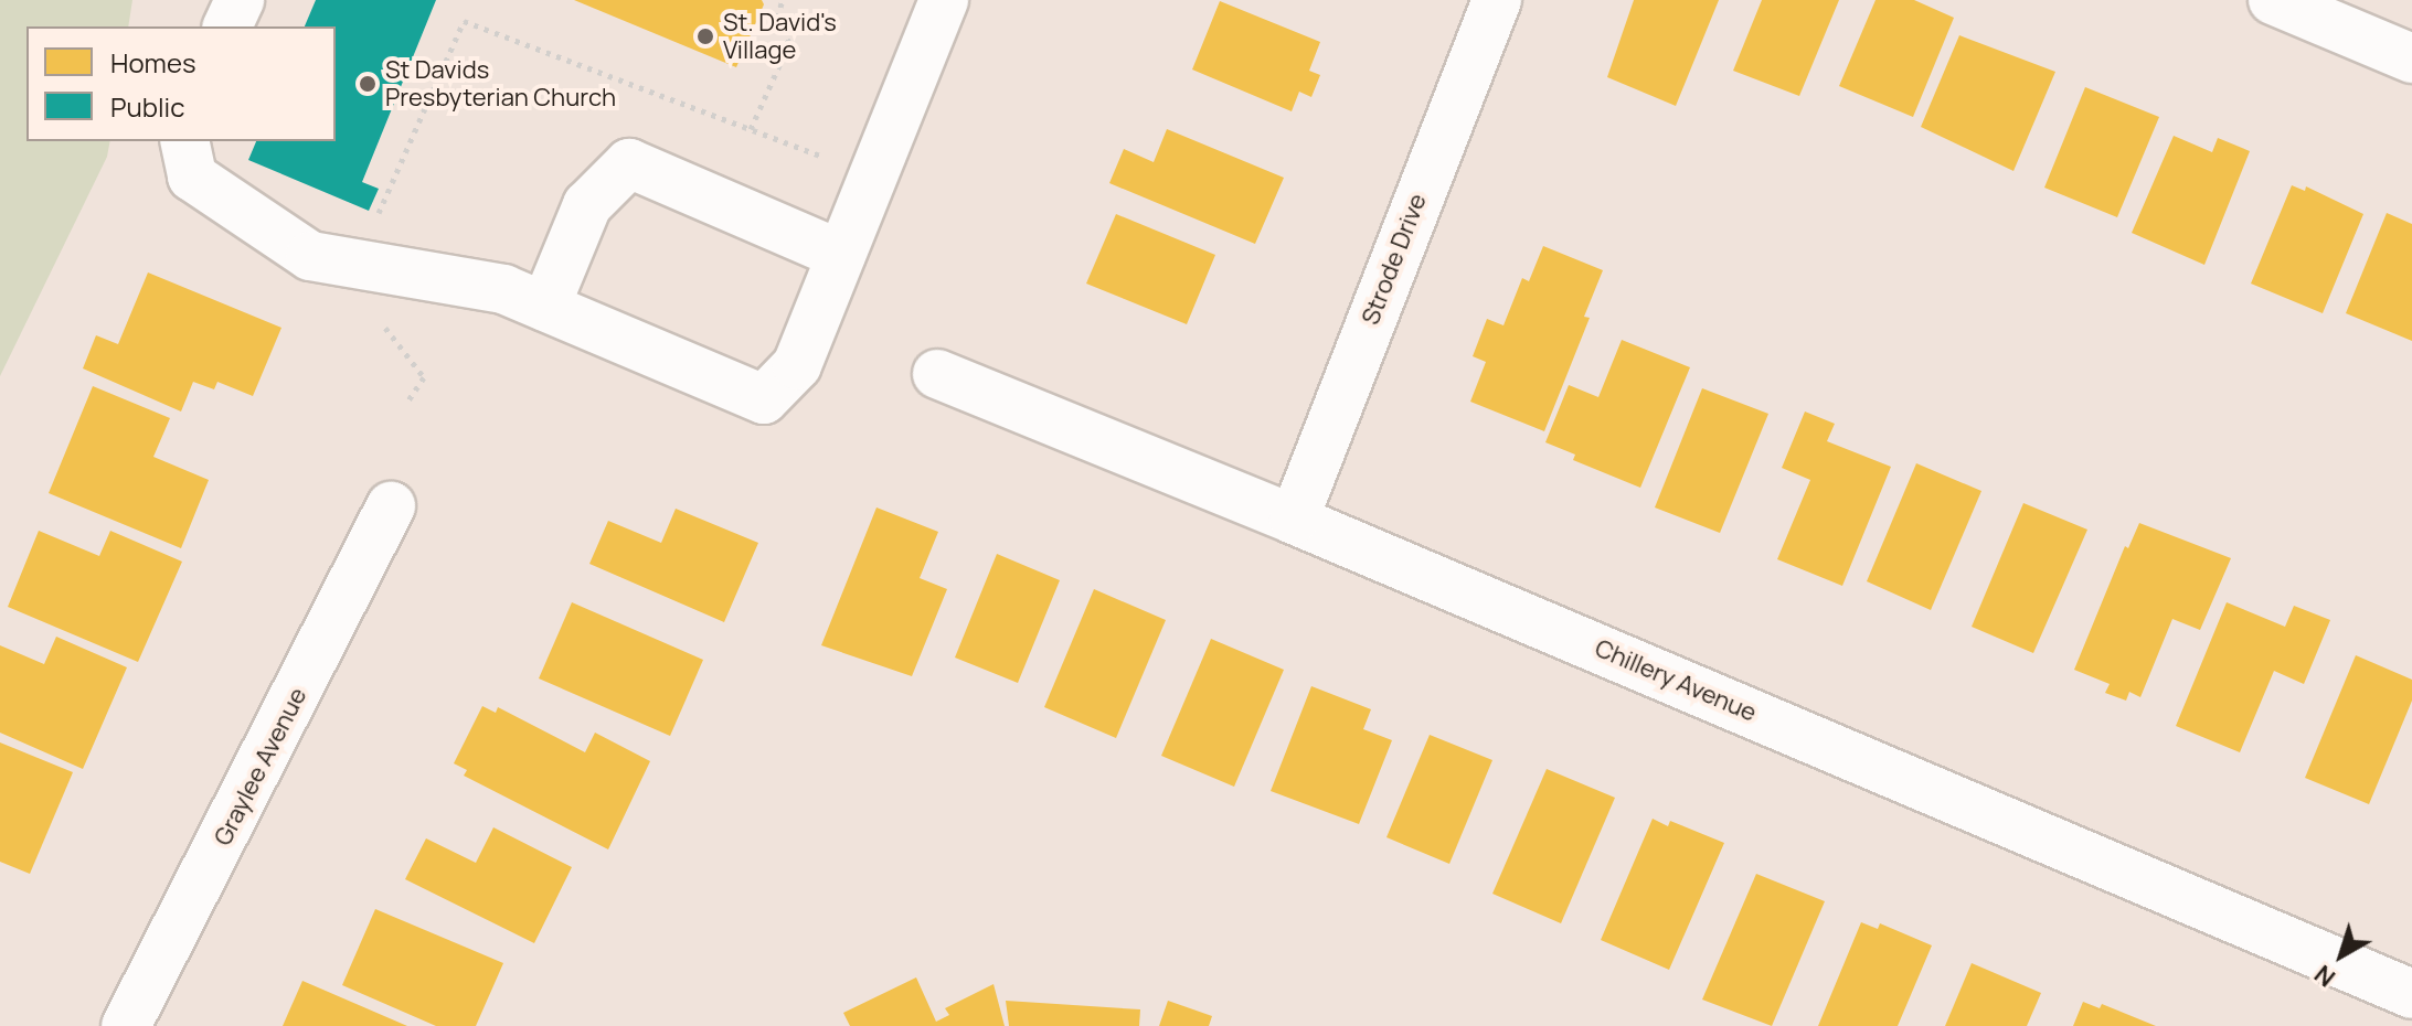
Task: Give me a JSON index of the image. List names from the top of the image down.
{
  "streets": {
    "street": ["Strode Drive", "Chillery Avenue", "Graylee Avenue"]
  },
  "crossings": [
    ["Strode Drive", "Chillery Avenue"]
  ],
  "places": ["St. David's Village", "St Davids Presbyterian Church"],
  "legend": ["Homes", "Public"],
  "north": "bottom left"
}
